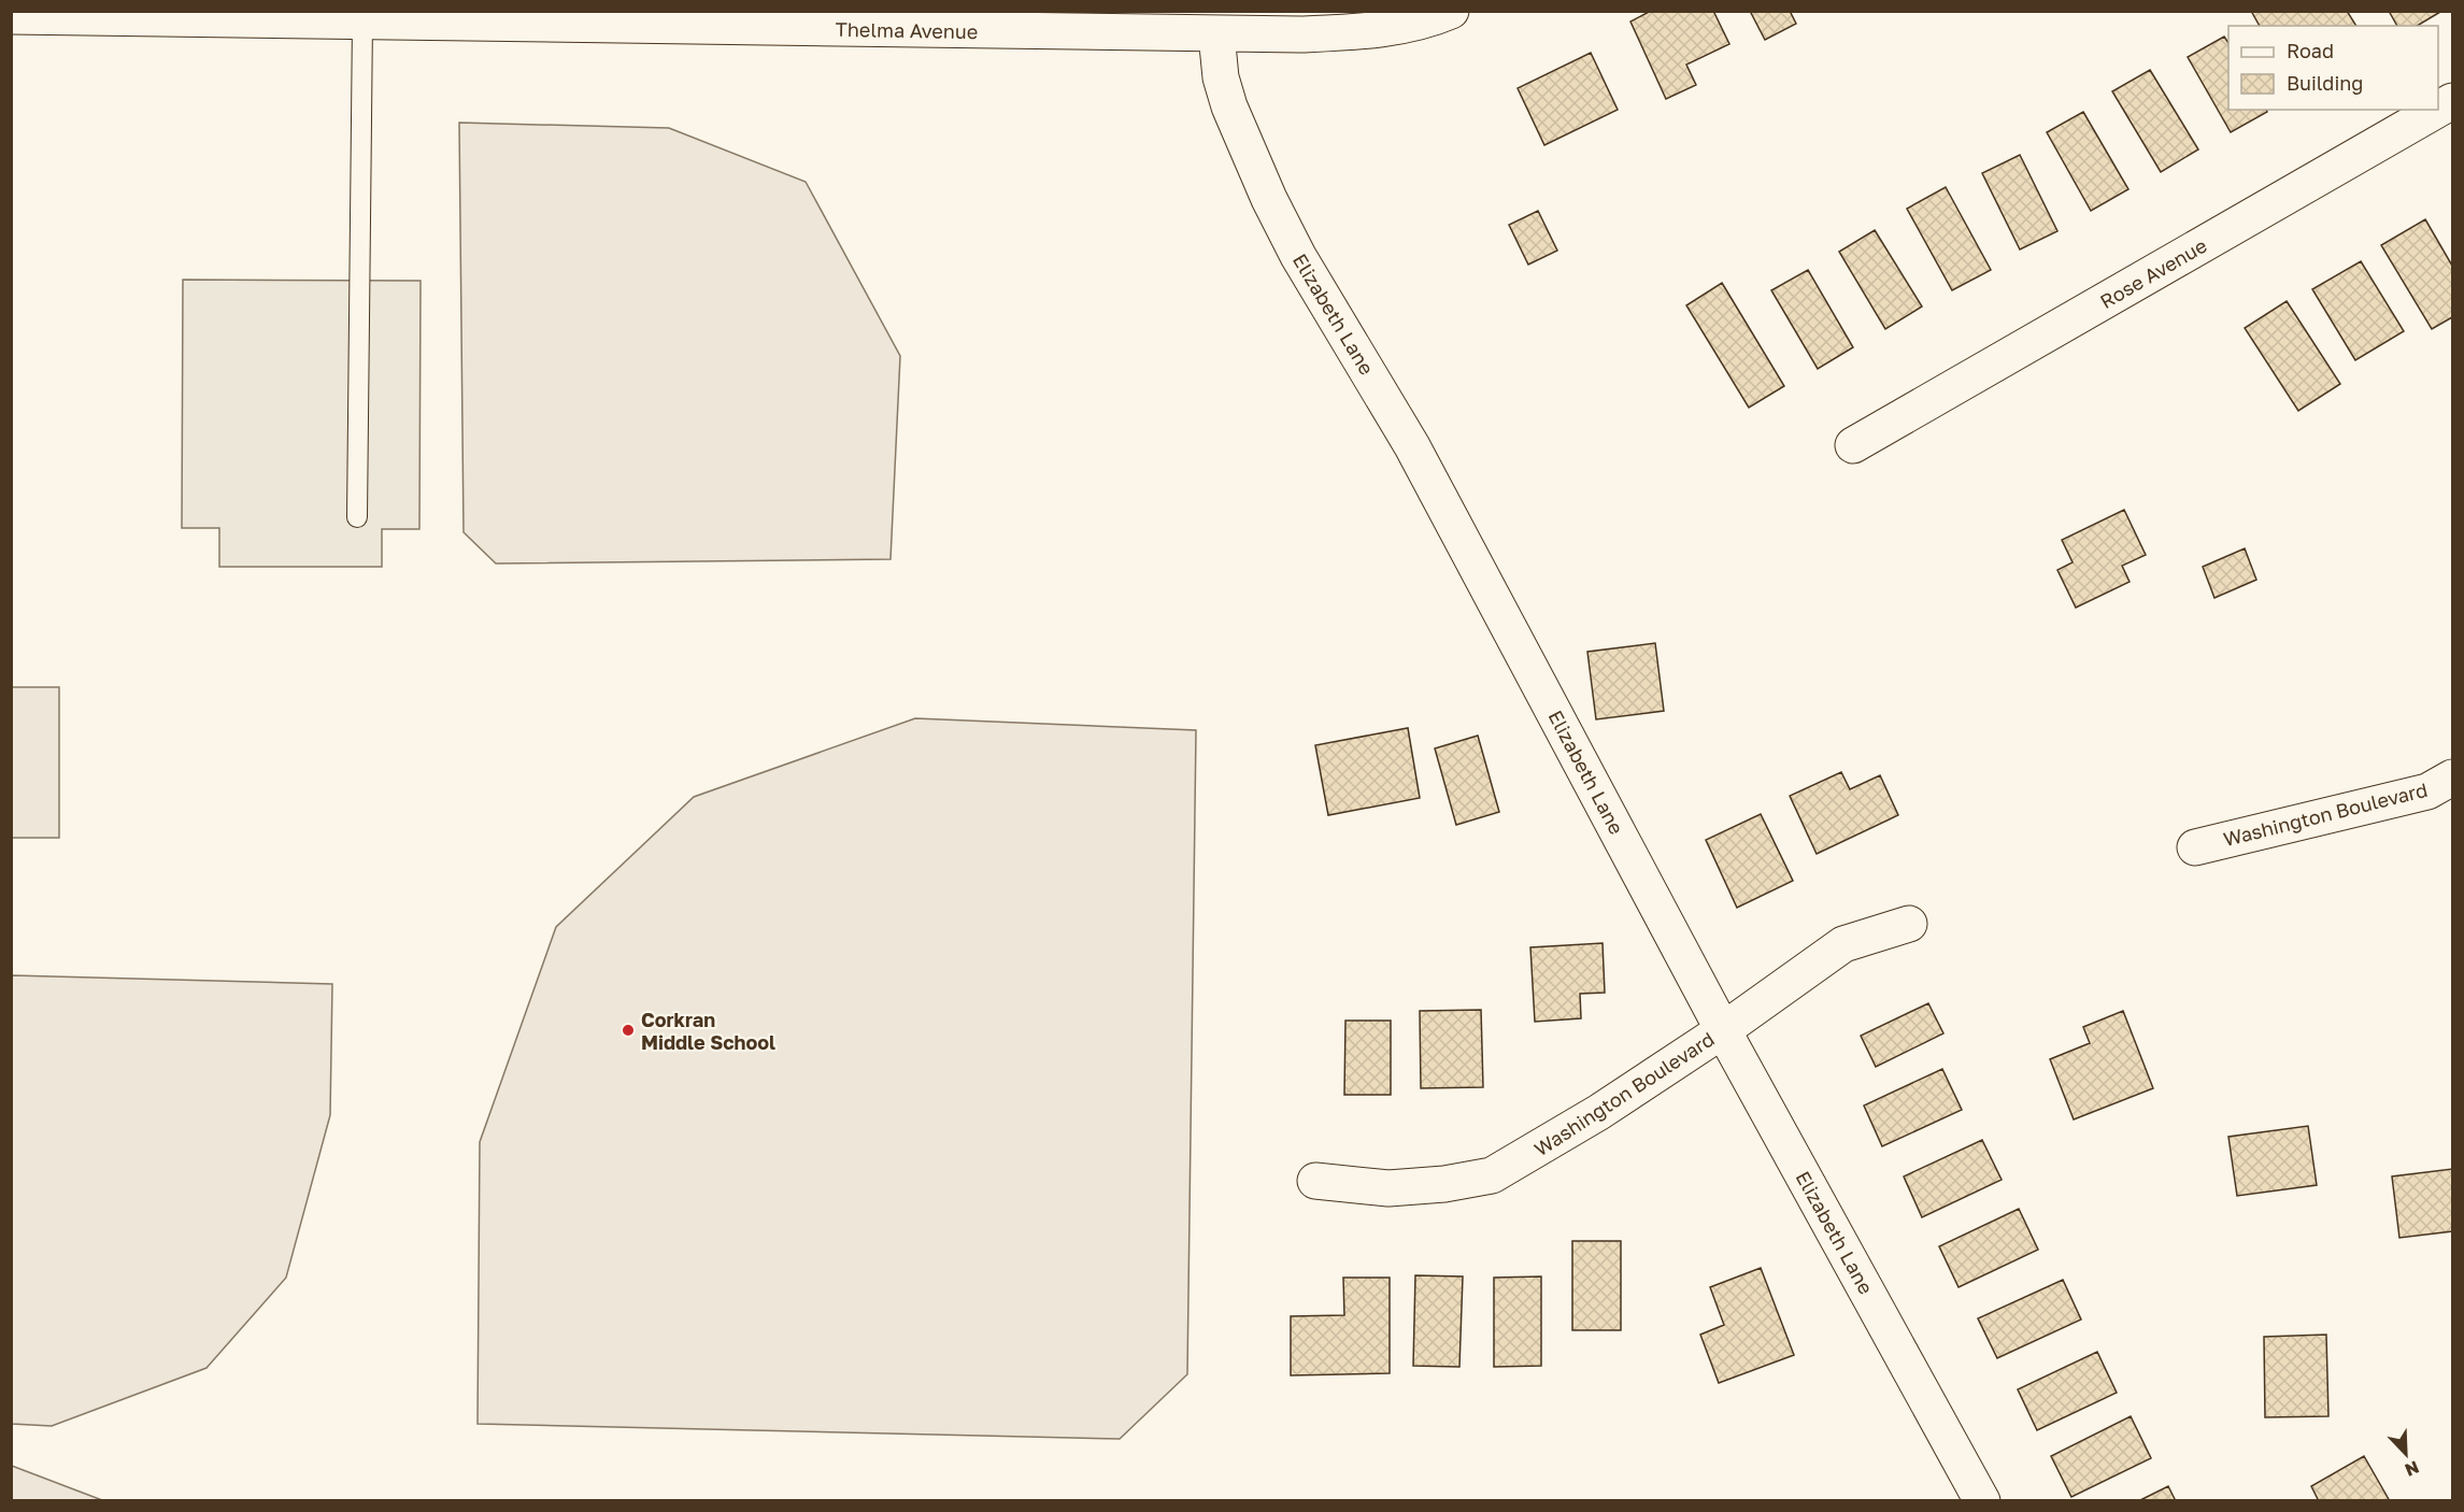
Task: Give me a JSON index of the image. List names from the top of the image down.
{
  "streets": {
    "street": [
      "Thelma Avenue",
      "Rose Avenue",
      "Elizabeth Lane",
      "Washington Boulevard"
    ]
  },
  "crossings": [
    ["Thelma Avenue", "Elizabeth Lane"],
    ["Elizabeth Lane", "Washington Boulevard"]
  ],
  "places": ["Corkran Middle School"],
  "legend": ["Road", "Building"],
  "north": "bottom right"
}
